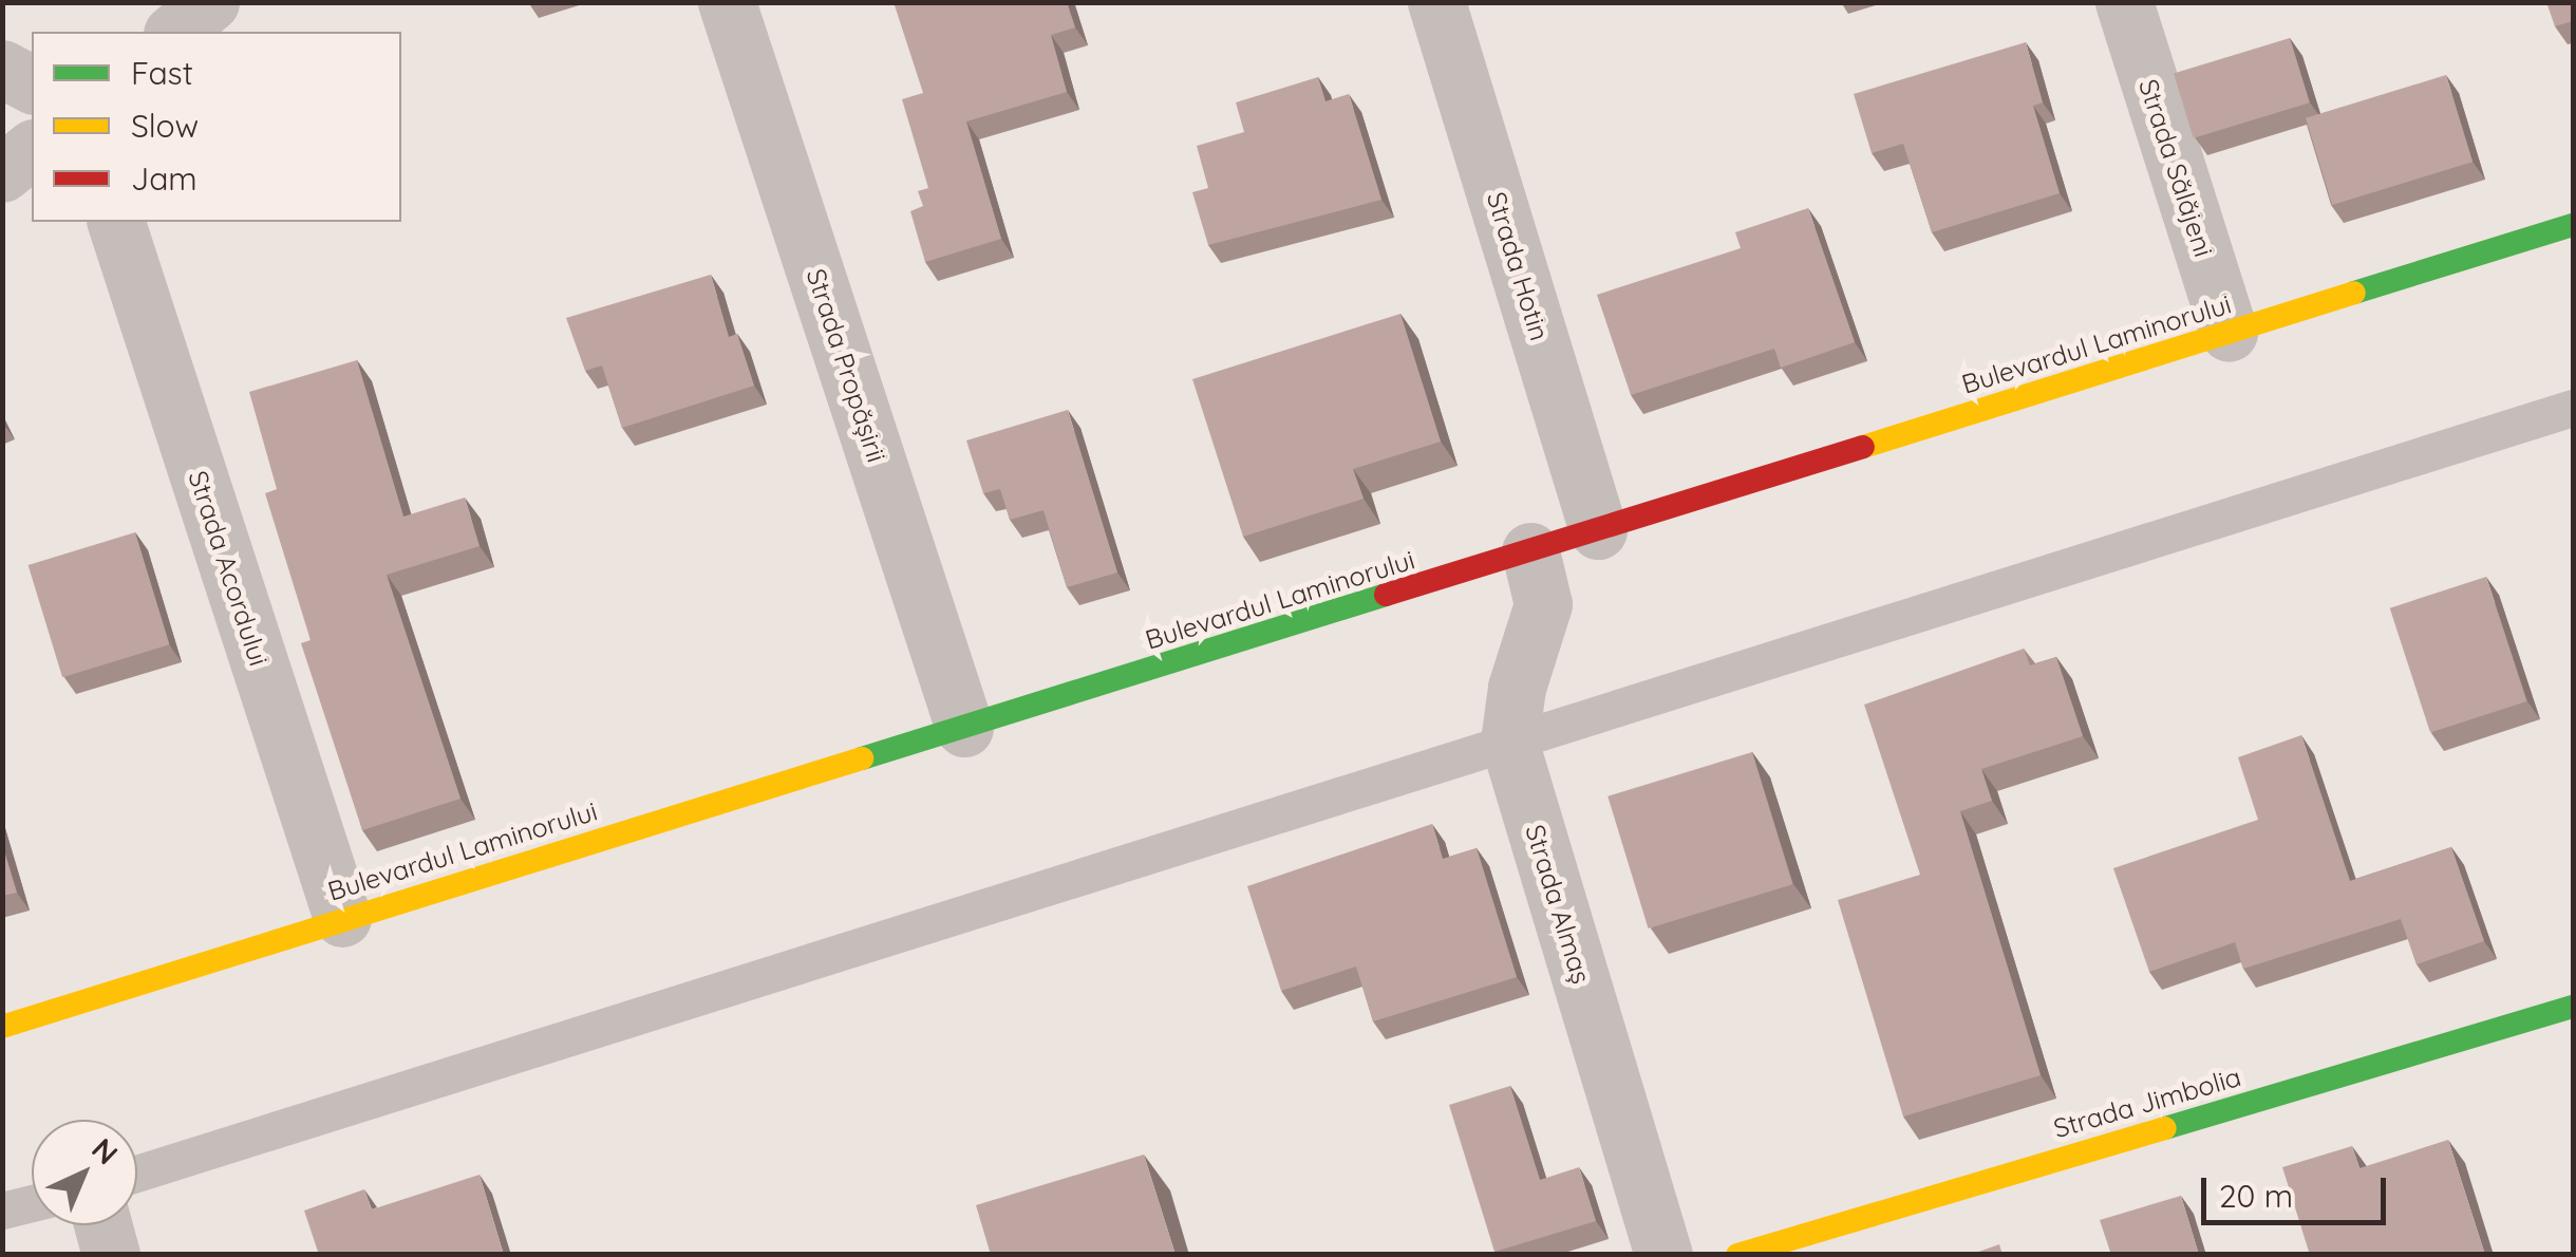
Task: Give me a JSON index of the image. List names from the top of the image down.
{
  "streets": {
    "street": [
      "Strada Sălăjeni",
      "Strada Hotin",
      "Bulevardul Laminorului",
      "Strada Propășirii",
      "Strada Acordului",
      "Strada Almaș",
      "Strada Jimbolia"
    ]
  },
  "crossings": [
    ["Strada Sălăjeni", "Bulevardul Laminorului"],
    ["Strada Hotin", "Bulevardul Laminorului"],
    ["Bulevardul Laminorului", "Strada Propășirii"],
    ["Bulevardul Laminorului", "Strada Acordului"],
    ["Bulevardul Laminorului", "Strada Almaș"]
  ],
  "legend": ["Fast", "Slow", "Jam"],
  "scale_bar": "20 m",
  "north": "top right"
}
